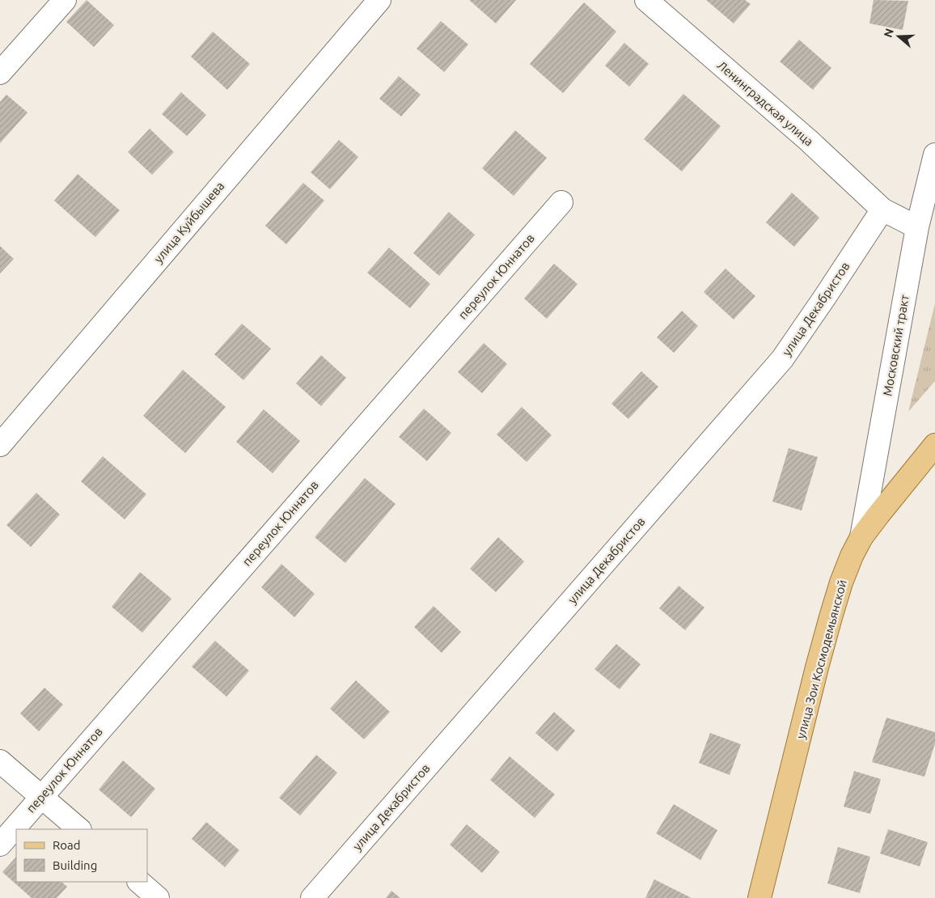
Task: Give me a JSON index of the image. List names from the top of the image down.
{
  "streets": {
    "main road": ["улица Зои Космодемьянской"],
    "street": [
      "Ленинградская улица",
      "улица Куйбышева",
      "переулок Юннатов",
      "улица Декабристов",
      "Московский тракт"
    ]
  },
  "crossings": [
    ["Ленинградская улица", "улица Декабристов"],
    ["Ленинградская улица", "Московский тракт"],
    ["Московский тракт", "улица Зои Космодемьянской"]
  ],
  "legend": ["Road", "Building"],
  "north": "left"
}
